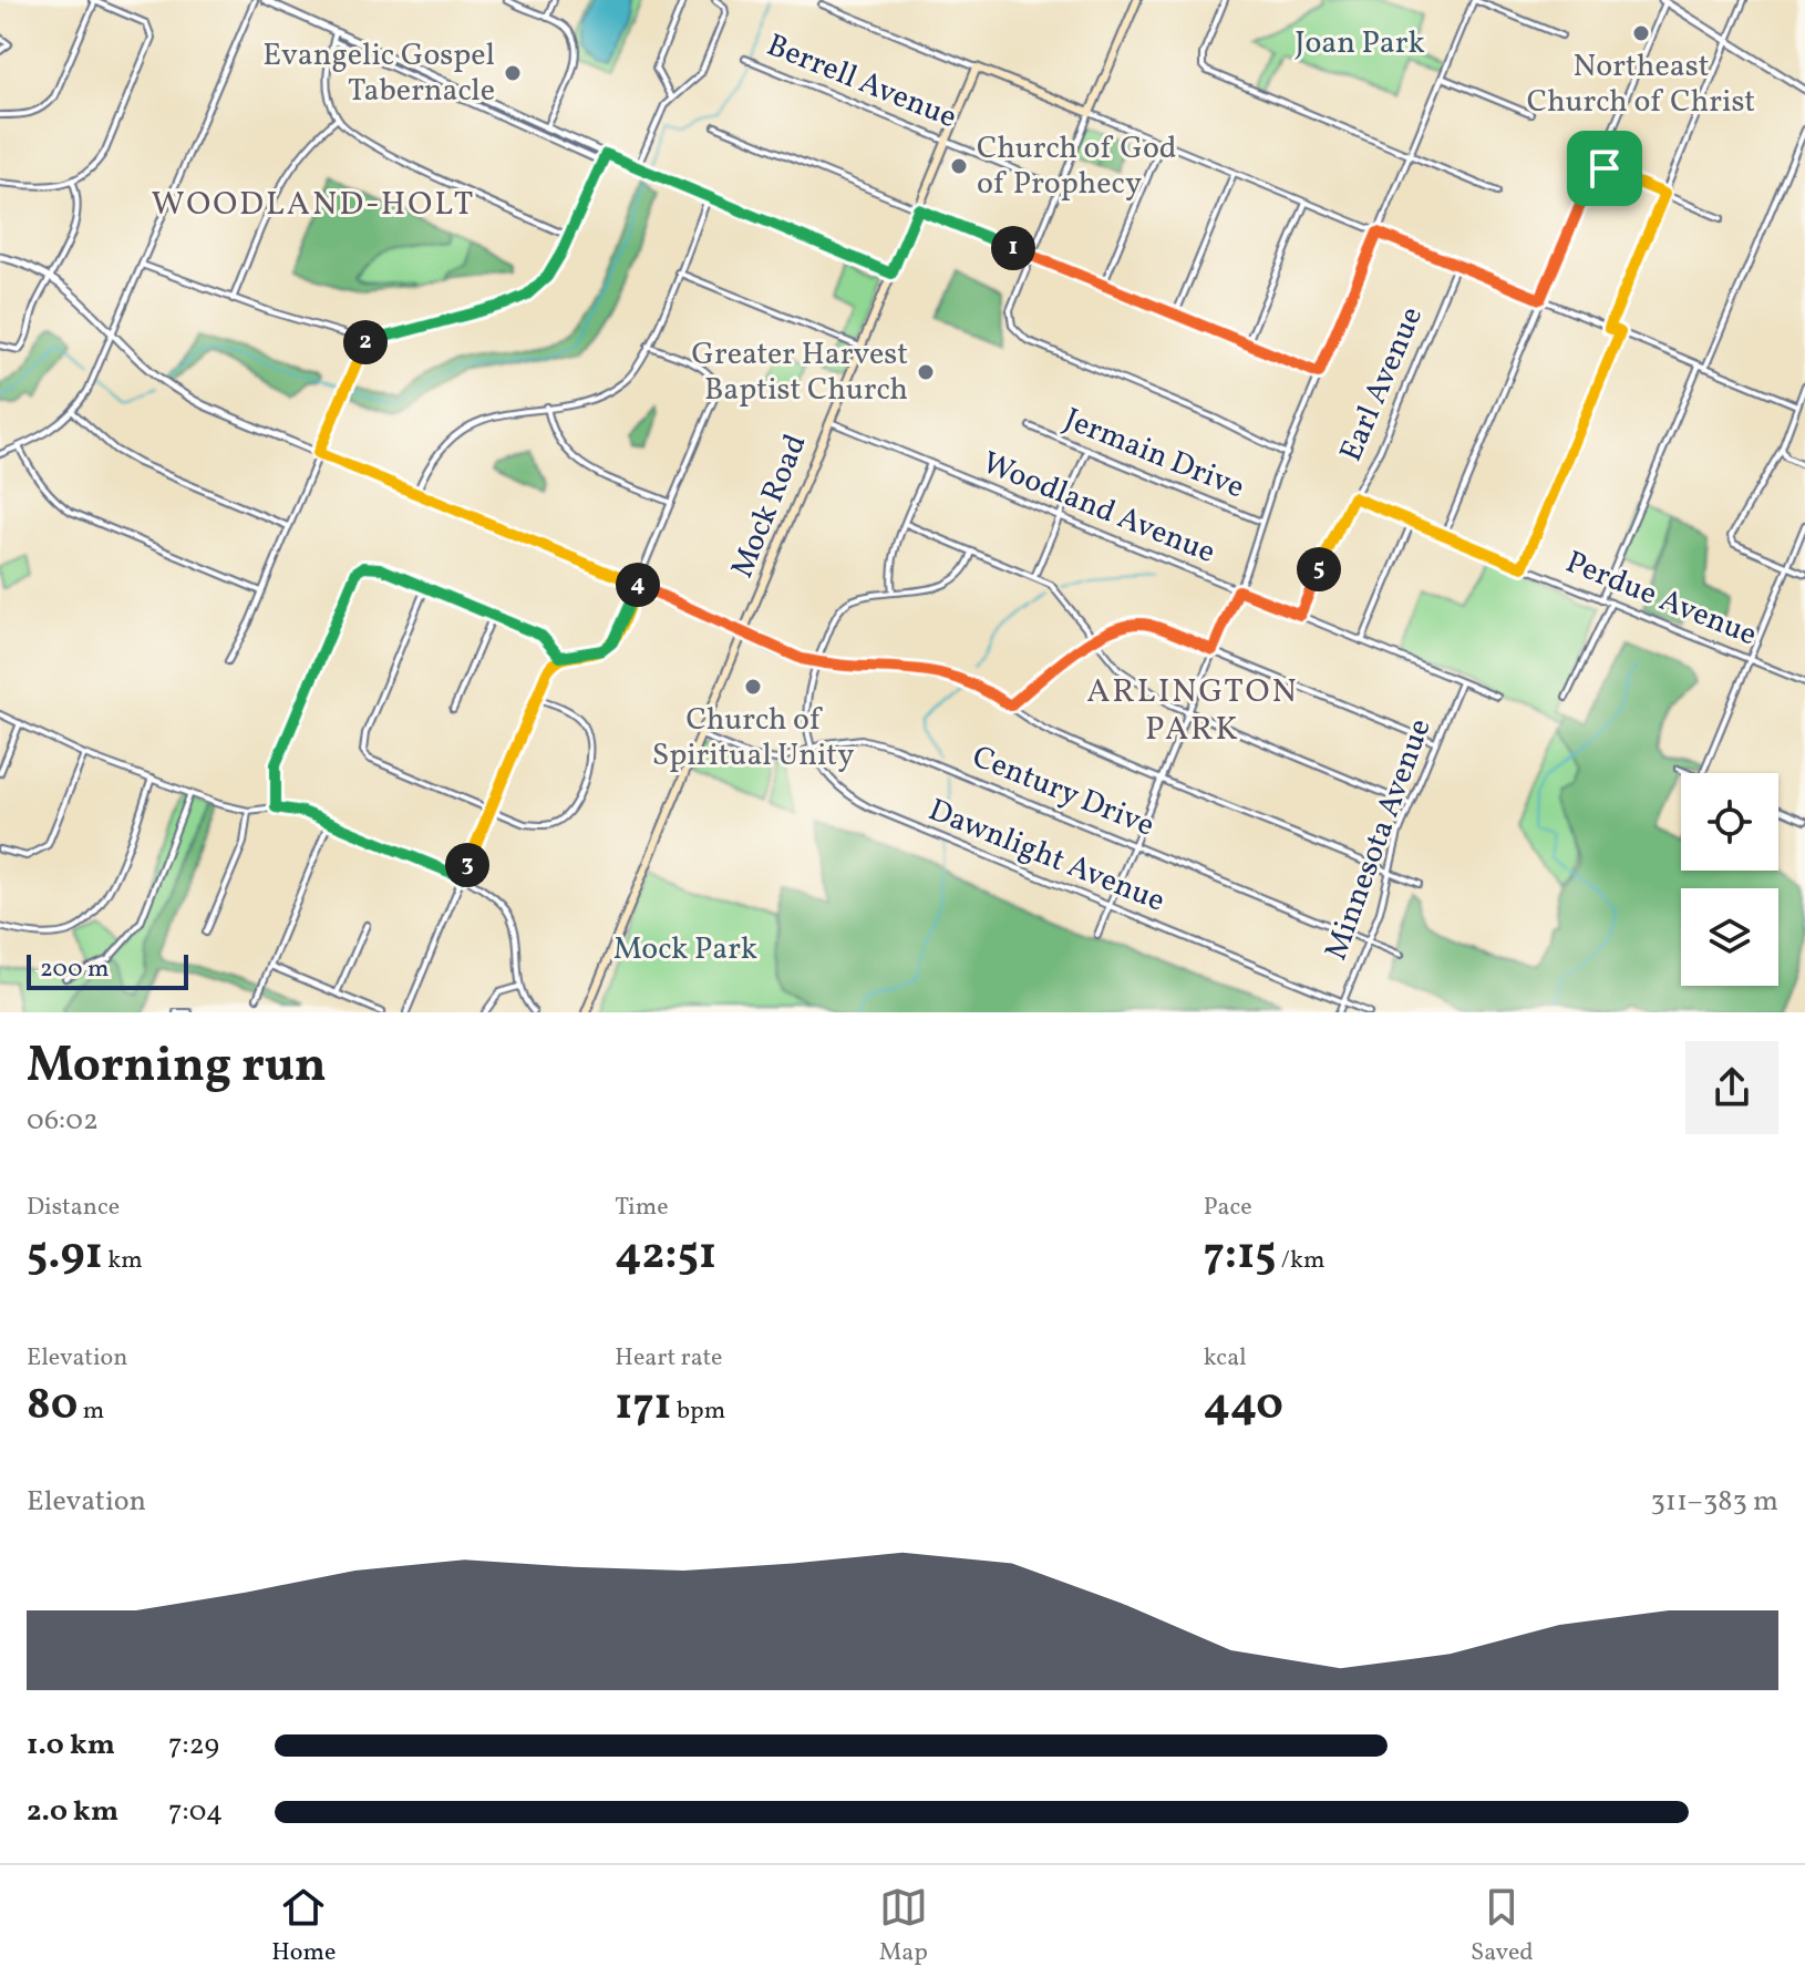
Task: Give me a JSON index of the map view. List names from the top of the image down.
{
  "streets": {
    "main road": ["Mock Road"],
    "street": [
      "Berrell Avenue",
      "Earl Avenue",
      "Jermain Drive",
      "Woodland Avenue",
      "Perdue Avenue",
      "Century Drive",
      "Minnesota Avenue",
      "Dawnlight Avenue"
    ]
  },
  "crossings": [
    ["Berrell Avenue", "Mock Road"],
    ["Earl Avenue", "Woodland Avenue"],
    ["Earl Avenue", "Perdue Avenue"],
    ["Mock Road", "Woodland Avenue"],
    ["Mock Road", "Century Drive"],
    ["Woodland Avenue", "Minnesota Avenue"],
    ["Century Drive", "Minnesota Avenue"],
    ["Century Drive", "Dawnlight Avenue"],
    ["Minnesota Avenue", "Dawnlight Avenue"]
  ],
  "districts": ["WOODLAND-HOLT", "ARLINGTON PARK"],
  "parks": ["Joan Park", "Mock Park"],
  "places": [
    "Northeast Church of Christ",
    "Evangelic Gospel Tabernacle",
    "Church of God of Prophecy",
    "Greater Harvest Baptist Church",
    "Church of Spiritual Unity"
  ],
  "scale_bar": "200 m",
  "page": {
    "pins": [
      "1",
      "2",
      "5",
      "4",
      "3"
    ],
    "scale": "200 m",
    "heading": ["Morning run", "06:02"],
    "stats": [
      ["Distance", "5.91 km"],
      ["Time", "42:51"],
      ["Pace", "7:15 /km"],
      ["Elevation", "80 m"],
      ["Heart rate", "171 bpm"],
      ["kcal", "440"]
    ],
    "chart": ["Elevation", "311–383 m"],
    "list": [
      {
        "name": "1.0 km",
        "note": "7:29"
      },
      {
        "name": "2.0 km",
        "note": "7:04"
      }
    ],
    "tabs": ["Home", "Map", "Saved"]
  }
}
